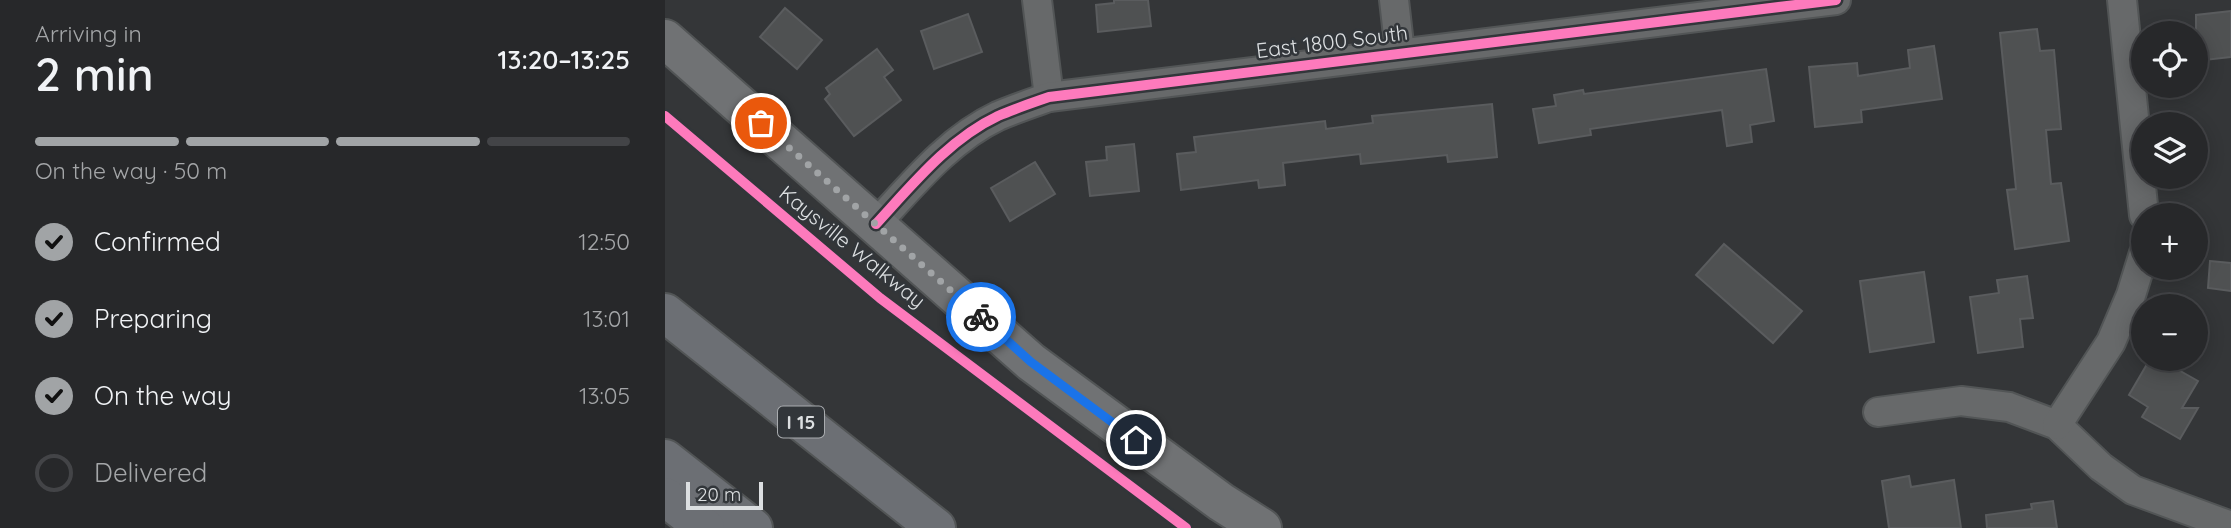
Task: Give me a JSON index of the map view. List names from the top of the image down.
{
  "streets": {
    "highway": ["I 15"],
    "street": ["East 1800 South"],
    "cycle path": ["Kaysville Walkway"]
  },
  "scale_bar": "20 m",
  "page": {
    "heading": ["2 min", "Arriving in", "13:20–13:25"],
    "map_buttons": ["+", "−"],
    "bar": "On the way · 50 m",
    "list": [
      ["Confirmed", "12:50"],
      ["Preparing", "13:01"],
      ["On the way", "13:05"],
      "Delivered"
    ],
    "scale": "20 m"
  }
}
